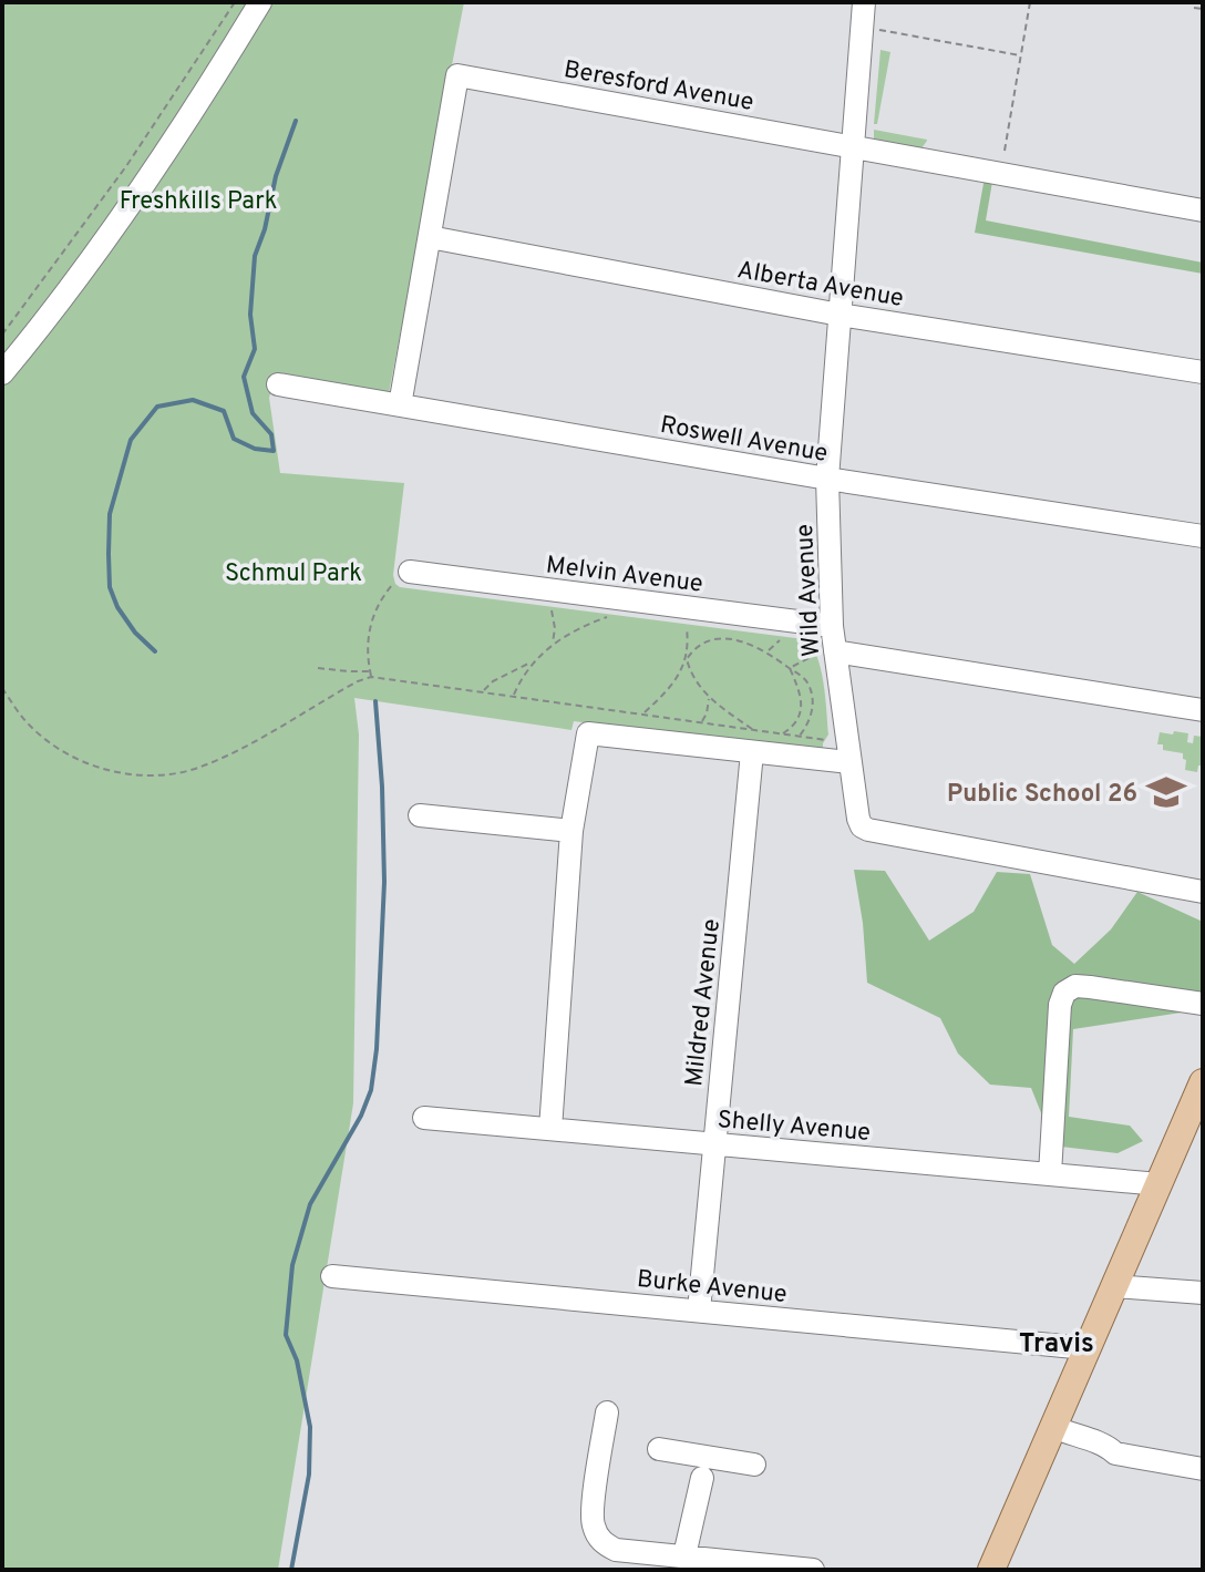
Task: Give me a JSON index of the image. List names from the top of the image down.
{
  "streets": {
    "street": [
      "Beresford Avenue",
      "Alberta Avenue",
      "Roswell Avenue",
      "Melvin Avenue",
      "Wild Avenue",
      "Mildred Avenue",
      "Shelly Avenue",
      "Burke Avenue"
    ]
  },
  "crossings": [
    ["Beresford Avenue", "Alberta Avenue"],
    ["Beresford Avenue", "Wild Avenue"],
    ["Alberta Avenue", "Wild Avenue"],
    ["Roswell Avenue", "Wild Avenue"],
    ["Melvin Avenue", "Wild Avenue"],
    ["Mildred Avenue", "Shelly Avenue"],
    ["Mildred Avenue", "Burke Avenue"]
  ],
  "districts": ["Travis"],
  "parks": ["Freshkills Park", "Schmul Park"],
  "places": {
    "school or university": ["Public School 26"]
  }
}
